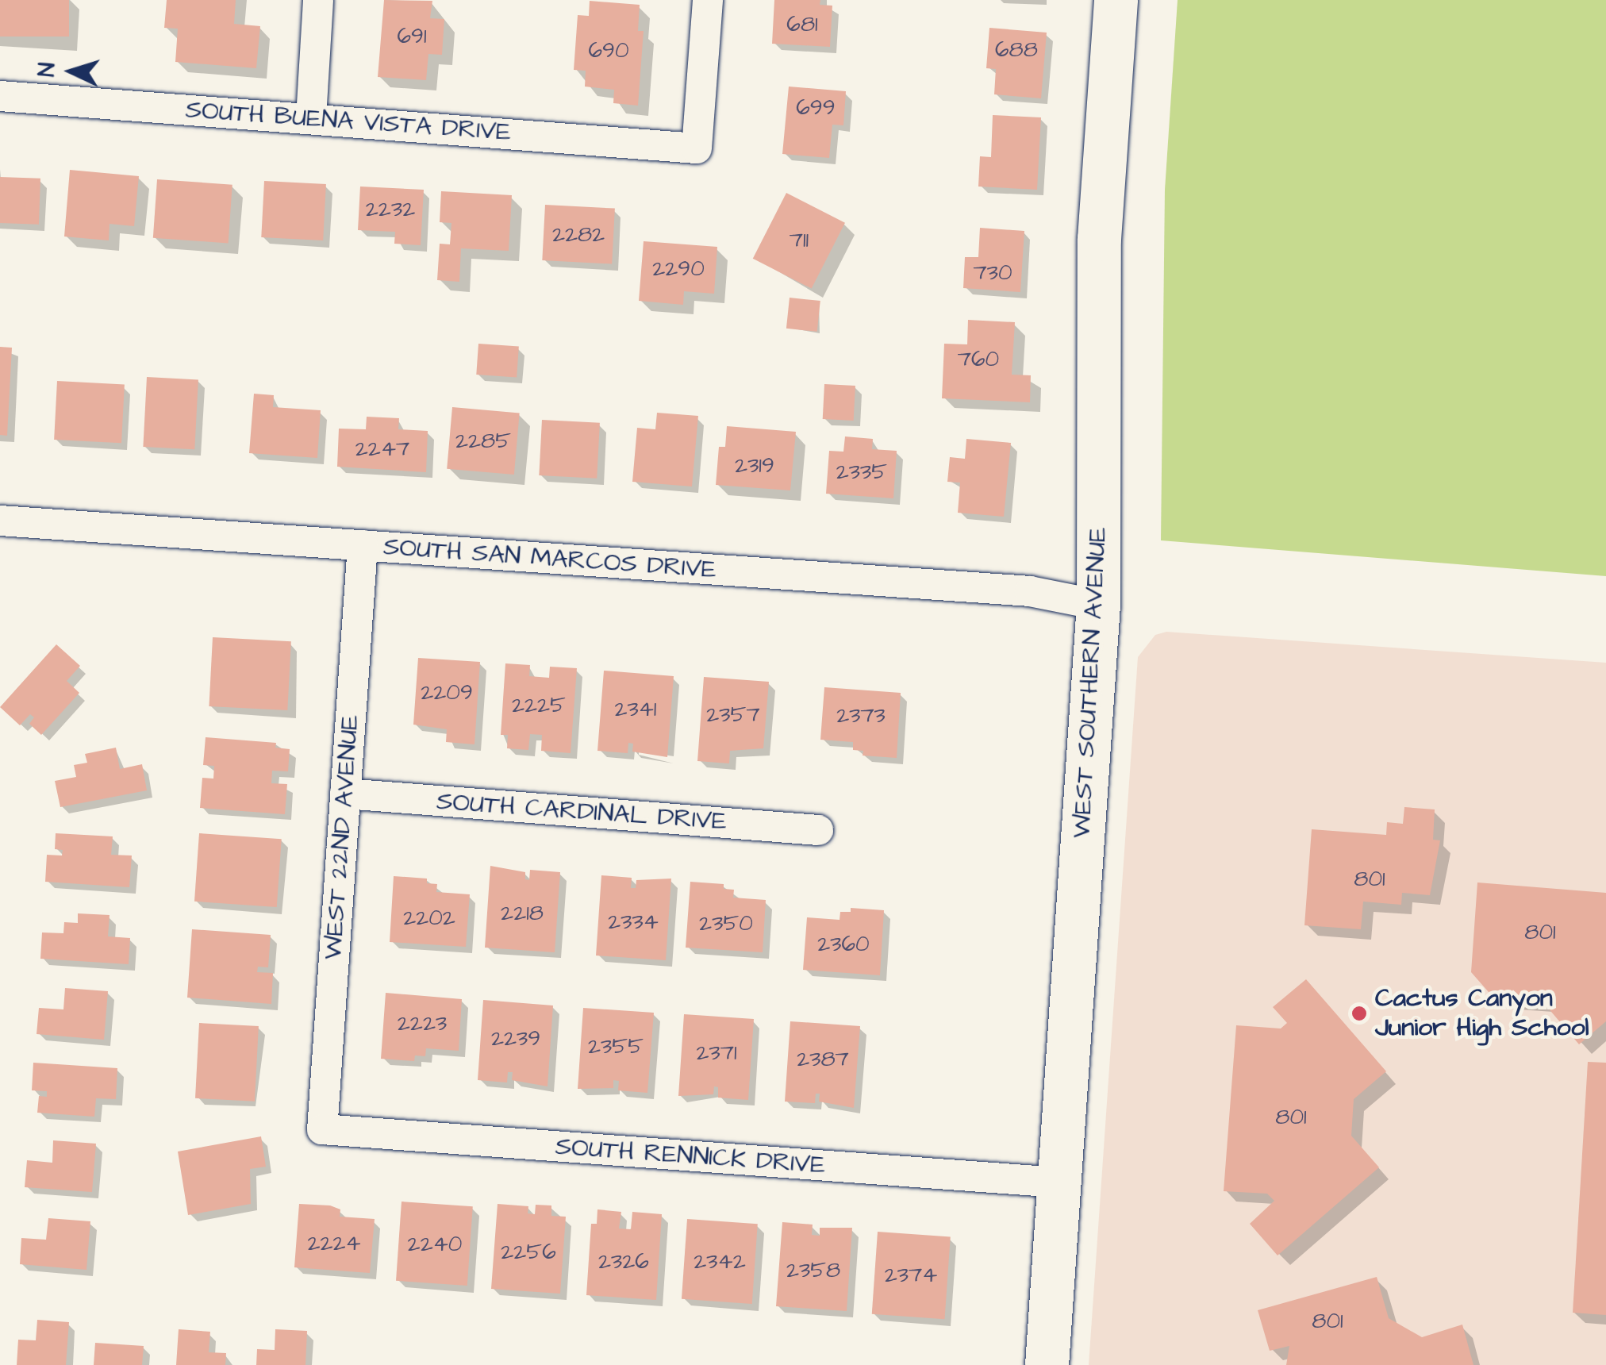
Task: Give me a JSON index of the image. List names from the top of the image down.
{
  "streets": {
    "main road": ["WEST SOUTHERN AVENUE"],
    "street": [
      "SOUTH BUENA VISTA DRIVE",
      "SOUTH SAN MARCOS DRIVE",
      "SOUTH CARDINAL DRIVE",
      "WEST 22ND AVENUE",
      "SOUTH RENNICK DRIVE"
    ]
  },
  "crossings": [
    ["SOUTH SAN MARCOS DRIVE", "WEST SOUTHERN AVENUE"],
    ["SOUTH SAN MARCOS DRIVE", "WEST 22ND AVENUE"],
    ["WEST SOUTHERN AVENUE", "SOUTH RENNICK DRIVE"],
    ["SOUTH CARDINAL DRIVE", "WEST 22ND AVENUE"],
    ["WEST 22ND AVENUE", "SOUTH RENNICK DRIVE"]
  ],
  "places": ["Cactus Canyon Junior High School"],
  "house_numbers": [
    "681",
    "691",
    "688",
    "690",
    "699",
    "2232",
    "2282",
    "711",
    "2290",
    "730",
    "760",
    "2285",
    "2247",
    "2319",
    "2335",
    "2209",
    "2225",
    "2341",
    "2357",
    "2373",
    "801",
    "2218",
    "2202",
    "2334",
    "2350",
    "801",
    "2360",
    "2223",
    "2239",
    "2355",
    "2371",
    "2387",
    "801",
    "2224",
    "2240",
    "2256",
    "2326",
    "2342",
    "2358",
    "2374",
    "801"
  ],
  "north": "left"
}
